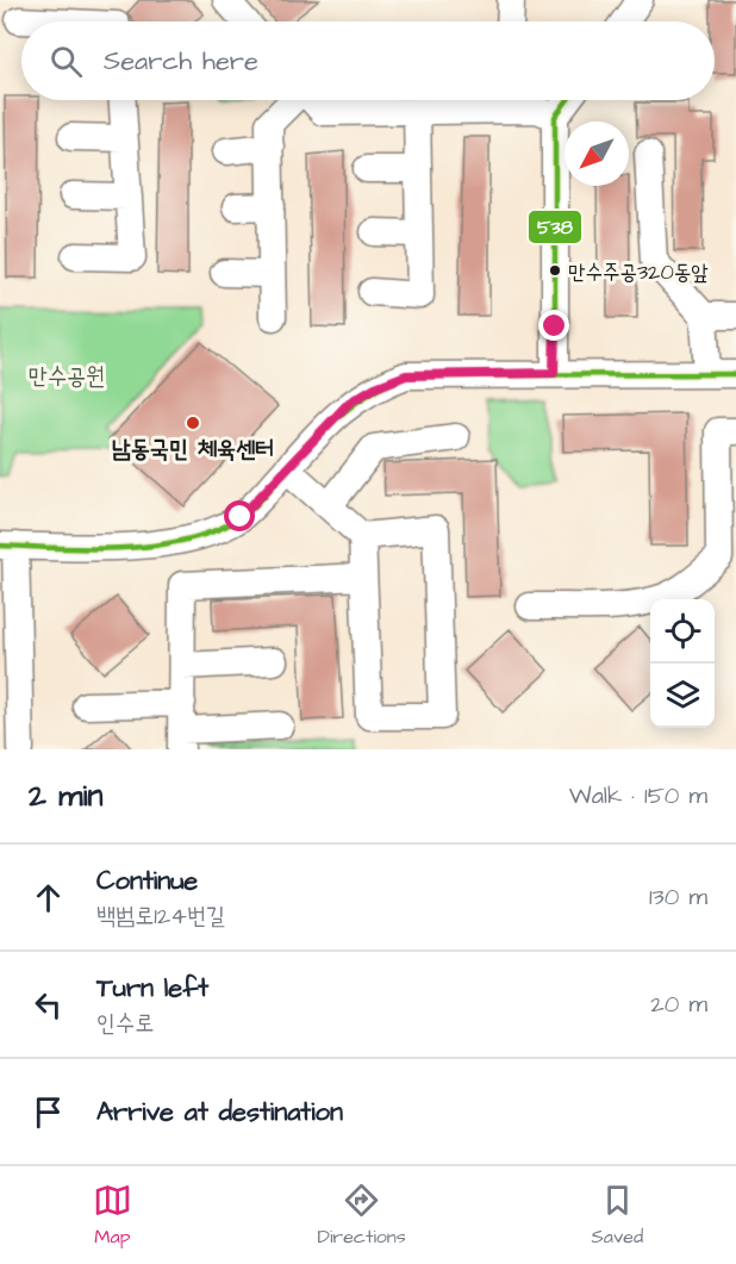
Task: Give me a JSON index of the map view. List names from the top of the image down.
{
  "parks": ["만수공원"],
  "places": ["만수주공320동앞", "남동국민 체육센터"],
  "lines": ["transit line 538"],
  "north": "bottom left",
  "page": {
    "search": "Search here",
    "heading": ["2 min", "Walk · 150 m"],
    "list": [
      ["Continue", "백범로124번길", "130 m"],
      ["Turn left", "인수로", "20 m"],
      "Arrive at destination"
    ],
    "nav": ["Map", "Directions", "Saved"]
  }
}
